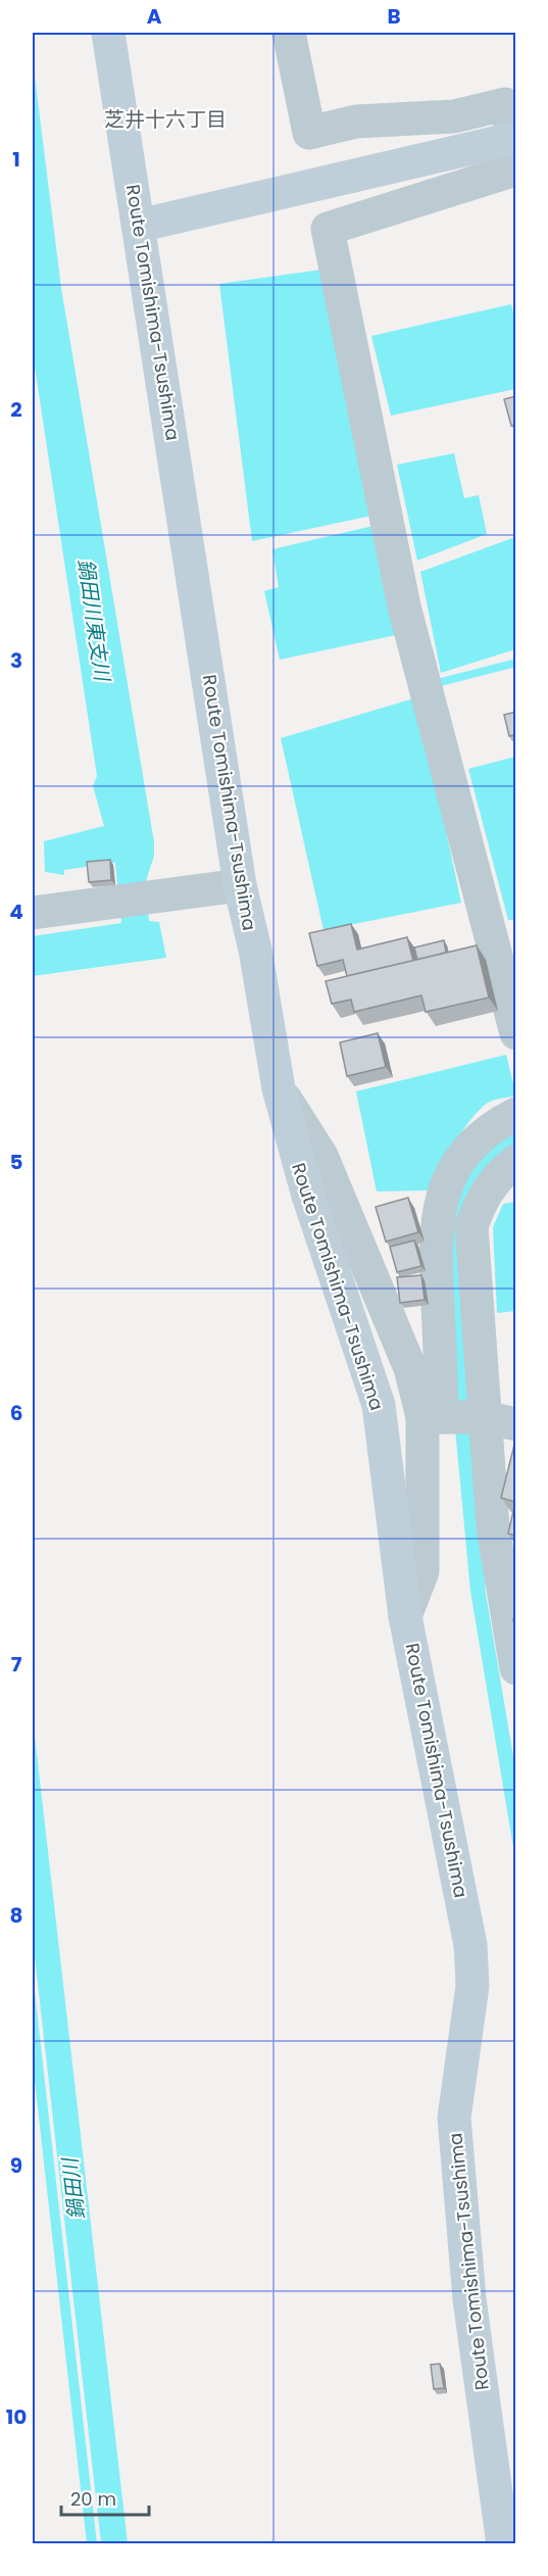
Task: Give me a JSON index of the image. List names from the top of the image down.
{
  "streets": {
    "main road": ["Route Tomishima-Tsushima"]
  },
  "districts": ["芝井十六丁目"],
  "water": ["鍋田川東支川", "鍋田川"],
  "scale_bar": "20 m",
  "grid": {
    "columns": ["A", "B"],
    "rows": [
      "1",
      "2",
      "3",
      "4",
      "5",
      "6",
      "7",
      "8",
      "9",
      "10"
    ]
  }
}
